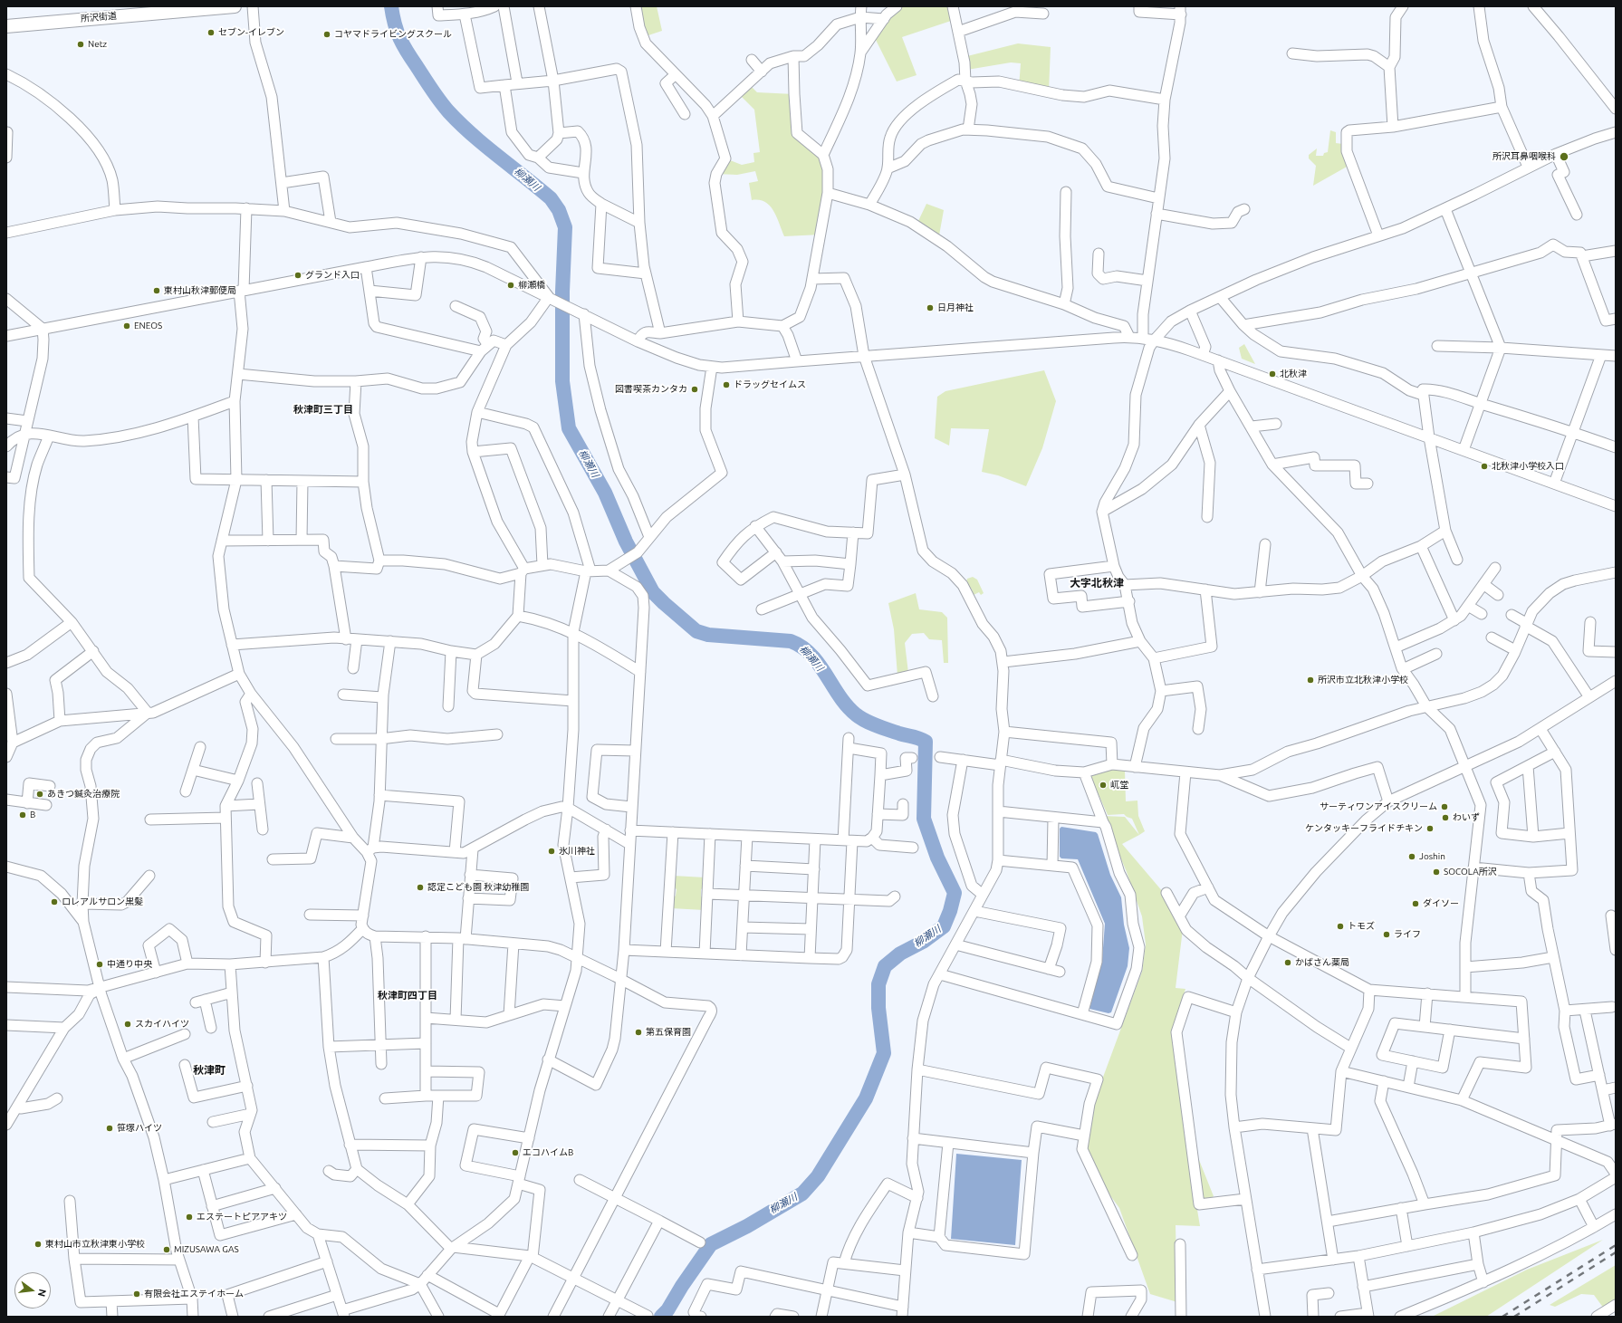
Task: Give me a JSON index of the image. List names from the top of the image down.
{
  "streets": {
    "main road": ["所沢街道"]
  },
  "districts": [
    "秋津町三丁目",
    "大字北秋津",
    "秋津町四丁目",
    "秋津町"
  ],
  "water": ["柳瀬川"],
  "places": [
    "セブン-イレブン",
    "コヤマドライビングスクール",
    "Netz",
    "所沢耳鼻咽喉科",
    "グランド入口",
    "柳瀬橋",
    "東村山秋津郵便局",
    "日月神社",
    "ENEOS",
    "北秋津",
    "ドラッグセイムス",
    "図書喫茶カンタカ",
    "北秋津小学校入口",
    "所沢市立北秋津小学校",
    "屼堂",
    "あきつ鍼灸治療院",
    "サーティワンアイスクリーム",
    "B",
    "わいず",
    "ケンタッキーフライドチキン",
    "氷川神社",
    "Joshin",
    "SOCOLA所沢",
    "認定こども園 秋津幼稚園",
    "ロレアルサロン黒髪",
    "ダイソー",
    "トモズ",
    "ライフ",
    "かばさん薬局",
    "中通り中央",
    "スカイハイツ",
    "第五保育園",
    "笹塚ハイツ",
    "エコハイムB",
    "エステートピアアキツ",
    "東村山市立秋津東小学校",
    "MIZUSAWA GAS",
    "有限会社エステイホーム"
  ],
  "north": "right"
}
